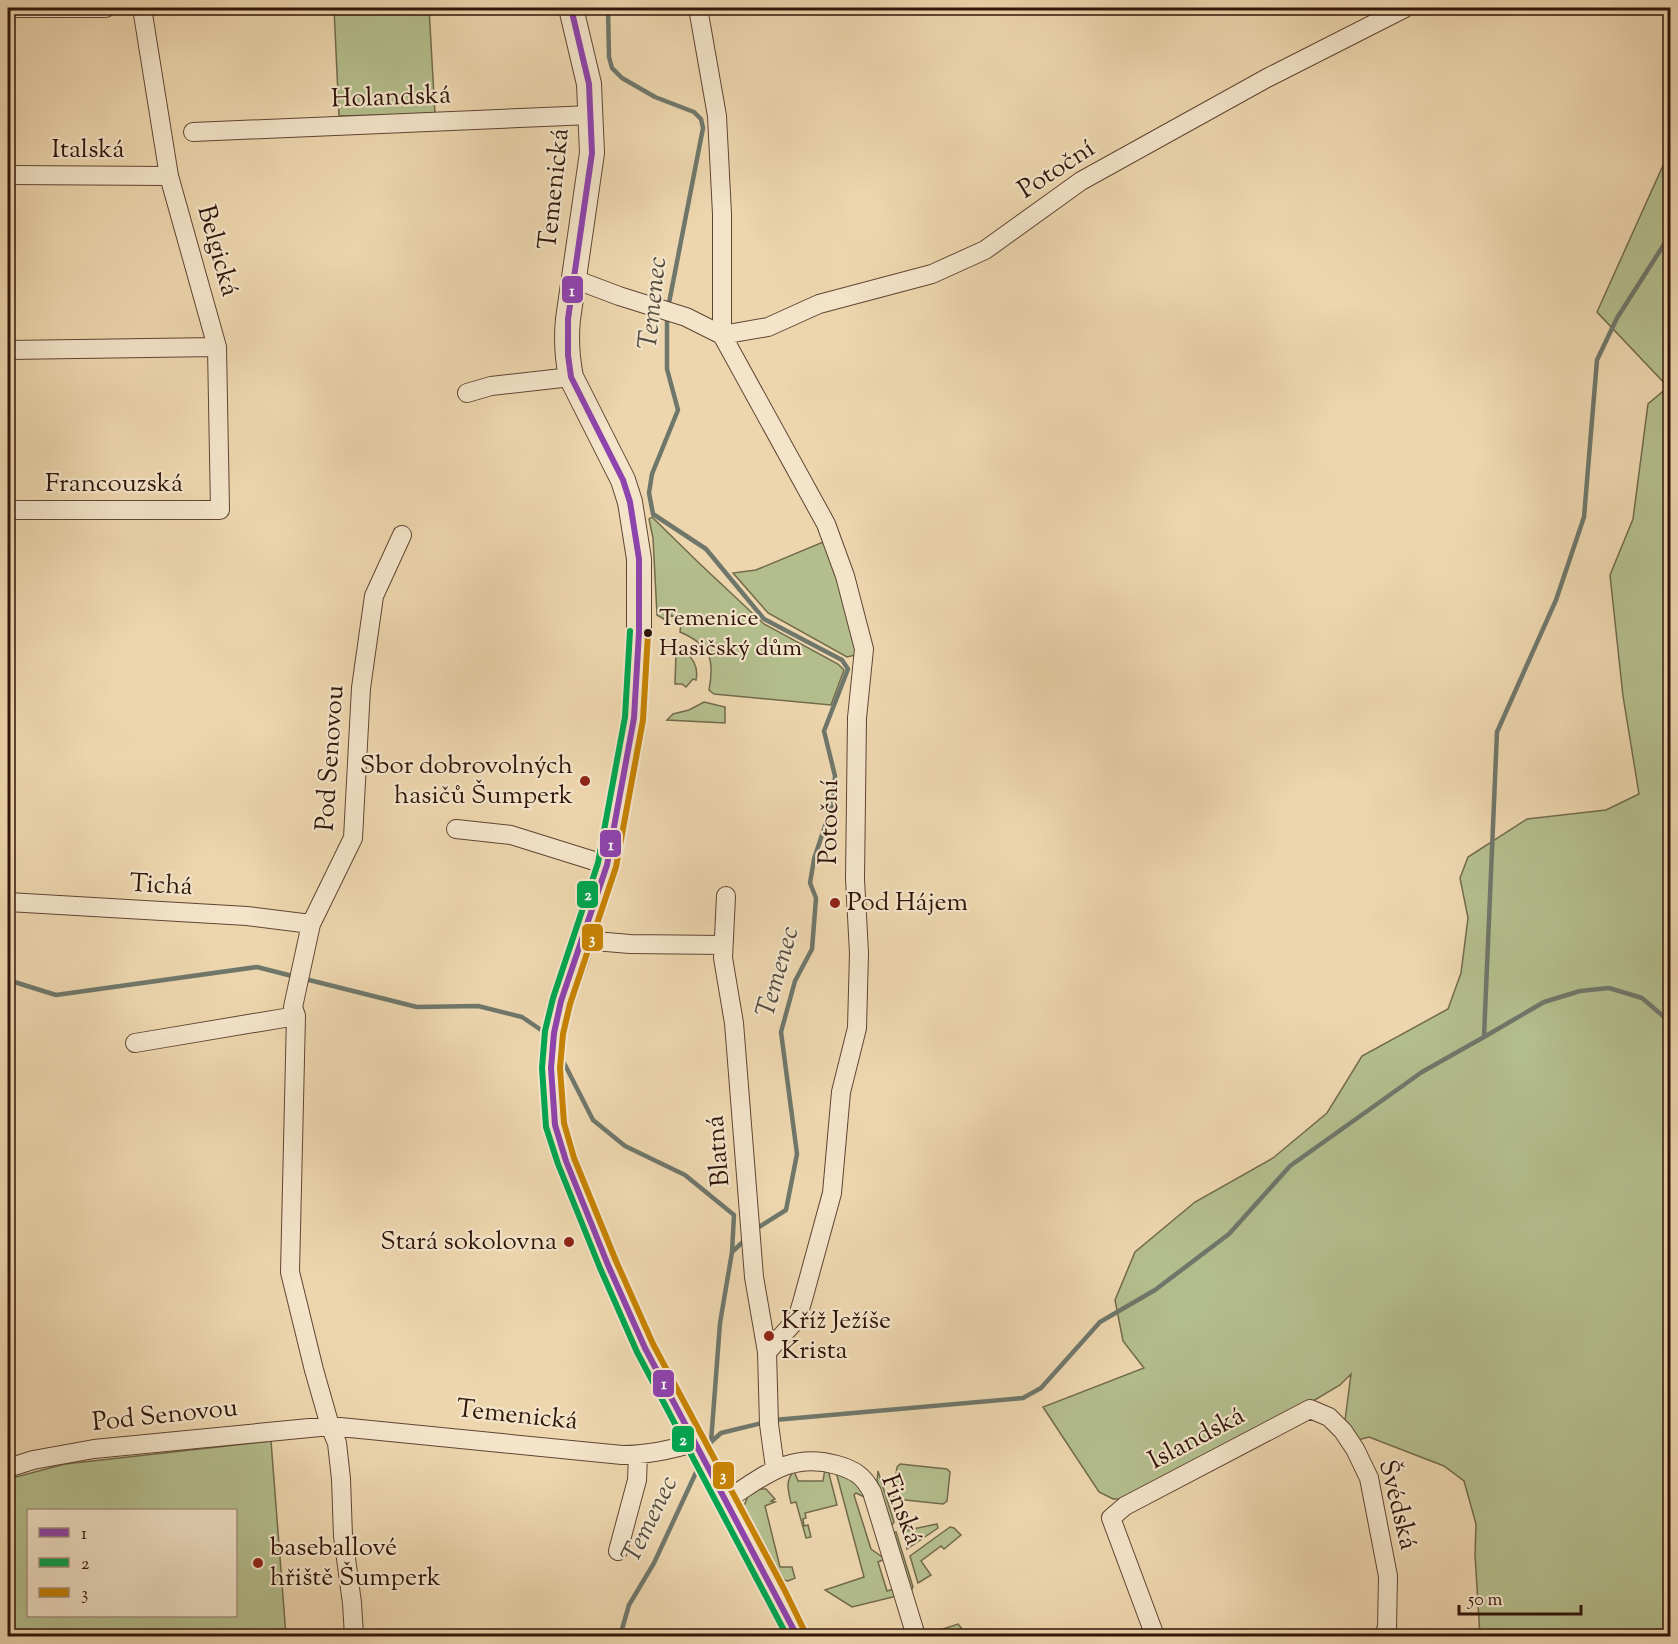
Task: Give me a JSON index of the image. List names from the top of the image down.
{
  "streets": {
    "street": [
      "Holandská",
      "Italská",
      "Potoční",
      "Temenická",
      "Belgická",
      "Francouzská",
      "Pod Senovou",
      "Tichá",
      "Blatná",
      "Islandská",
      "Švédská",
      "Finská"
    ]
  },
  "crossings": [
    ["Holandská", "Temenická"],
    ["Italská", "Belgická"],
    ["Potoční", "Blatná"],
    ["Temenická", "Pod Senovou"],
    ["Temenická", "Finská"],
    ["Belgická", "Francouzská"],
    ["Pod Senovou", "Tichá"],
    ["Islandská", "Švédská"]
  ],
  "water": ["Temenec"],
  "places": [
    "Temenice Hasičský dům",
    "Sbor dobrovolných hasičů Šumperk",
    "Pod Hájem",
    "Stará sokolovna",
    "Kříž Ježíše Krista",
    "baseballové hřiště Šumperk"
  ],
  "lines": ["transit line 1", "transit line 2", "transit line 3"],
  "legend": ["1", "2", "3"],
  "scale_bar": "50 m"
}
